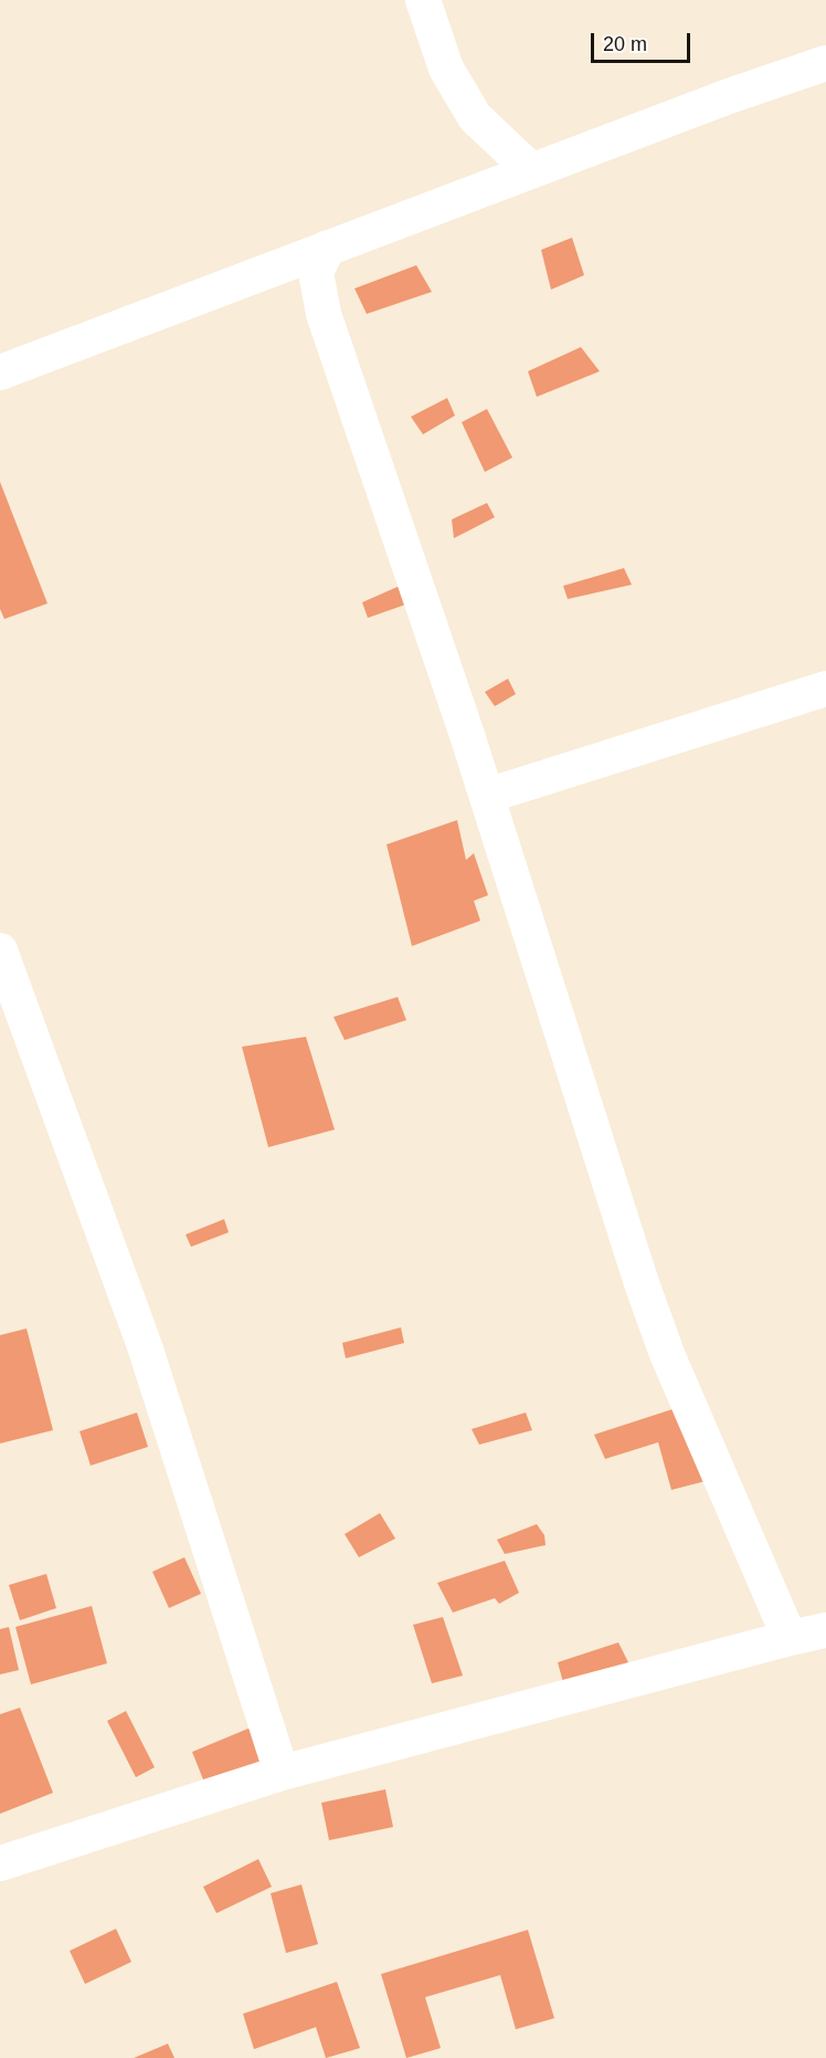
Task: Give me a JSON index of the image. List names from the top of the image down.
{
  "scale_bar": "20 m"
}
